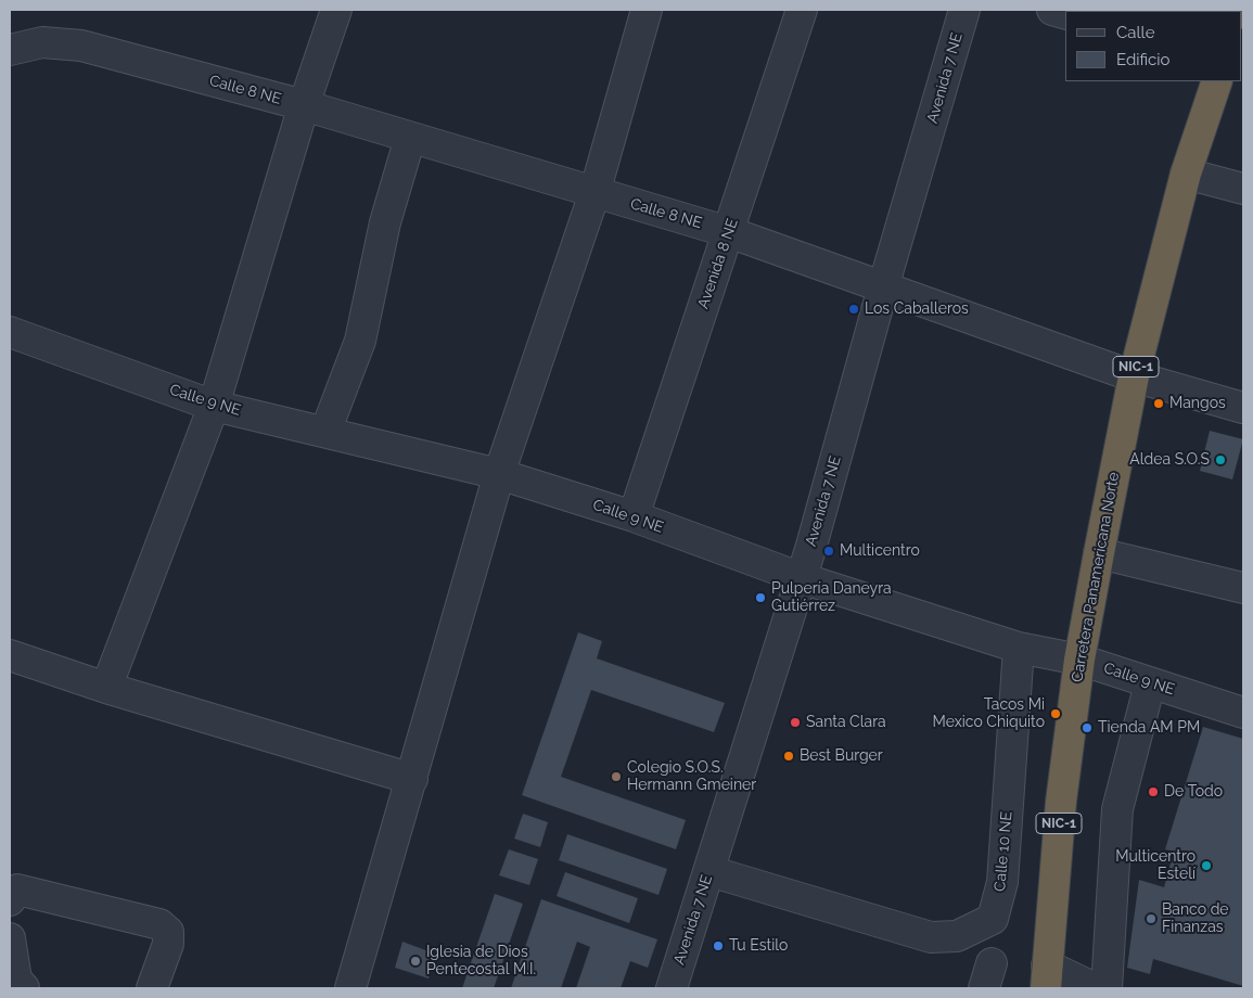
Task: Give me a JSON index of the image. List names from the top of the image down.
{
  "streets": {
    "highway": ["NIC-1", "Carretera Panamericana Norte"],
    "street": [
      "Avenida 7 NE",
      "Calle 8 NE",
      "Avenida 8 NE",
      "Calle 9 NE",
      "Calle 10 NE"
    ]
  },
  "crossings": [
    ["Avenida 7 NE", "Calle 8 NE"],
    ["Avenida 7 NE", "Calle 9 NE"],
    ["Avenida 7 NE", "Calle 10 NE"],
    ["Calle 8 NE", "Avenida 8 NE"],
    ["Calle 8 NE", "Carretera Panamericana Norte"],
    ["Avenida 8 NE", "Calle 9 NE"],
    ["Calle 9 NE", "Carretera Panamericana Norte"],
    ["Calle 9 NE", "Calle 10 NE"]
  ],
  "places": [
    "Los Caballeros",
    "Mangos",
    "Aldea S.O.S",
    "Multicentro",
    "Pulpería Daneyra Gutiérrez",
    "Tacos Mi Mexico Chiquito",
    "Santa Clara",
    "Tienda AM PM",
    "Best Burger",
    "Colegio S.O.S. Hermann Gmeiner",
    "De Todo",
    "Multicentro Estelí",
    "Banco de Finanzas",
    "Tu Estilo",
    "Iglesia de Dios Pentecostal M.I."
  ],
  "legend": ["Calle", "Edificio"]
}
